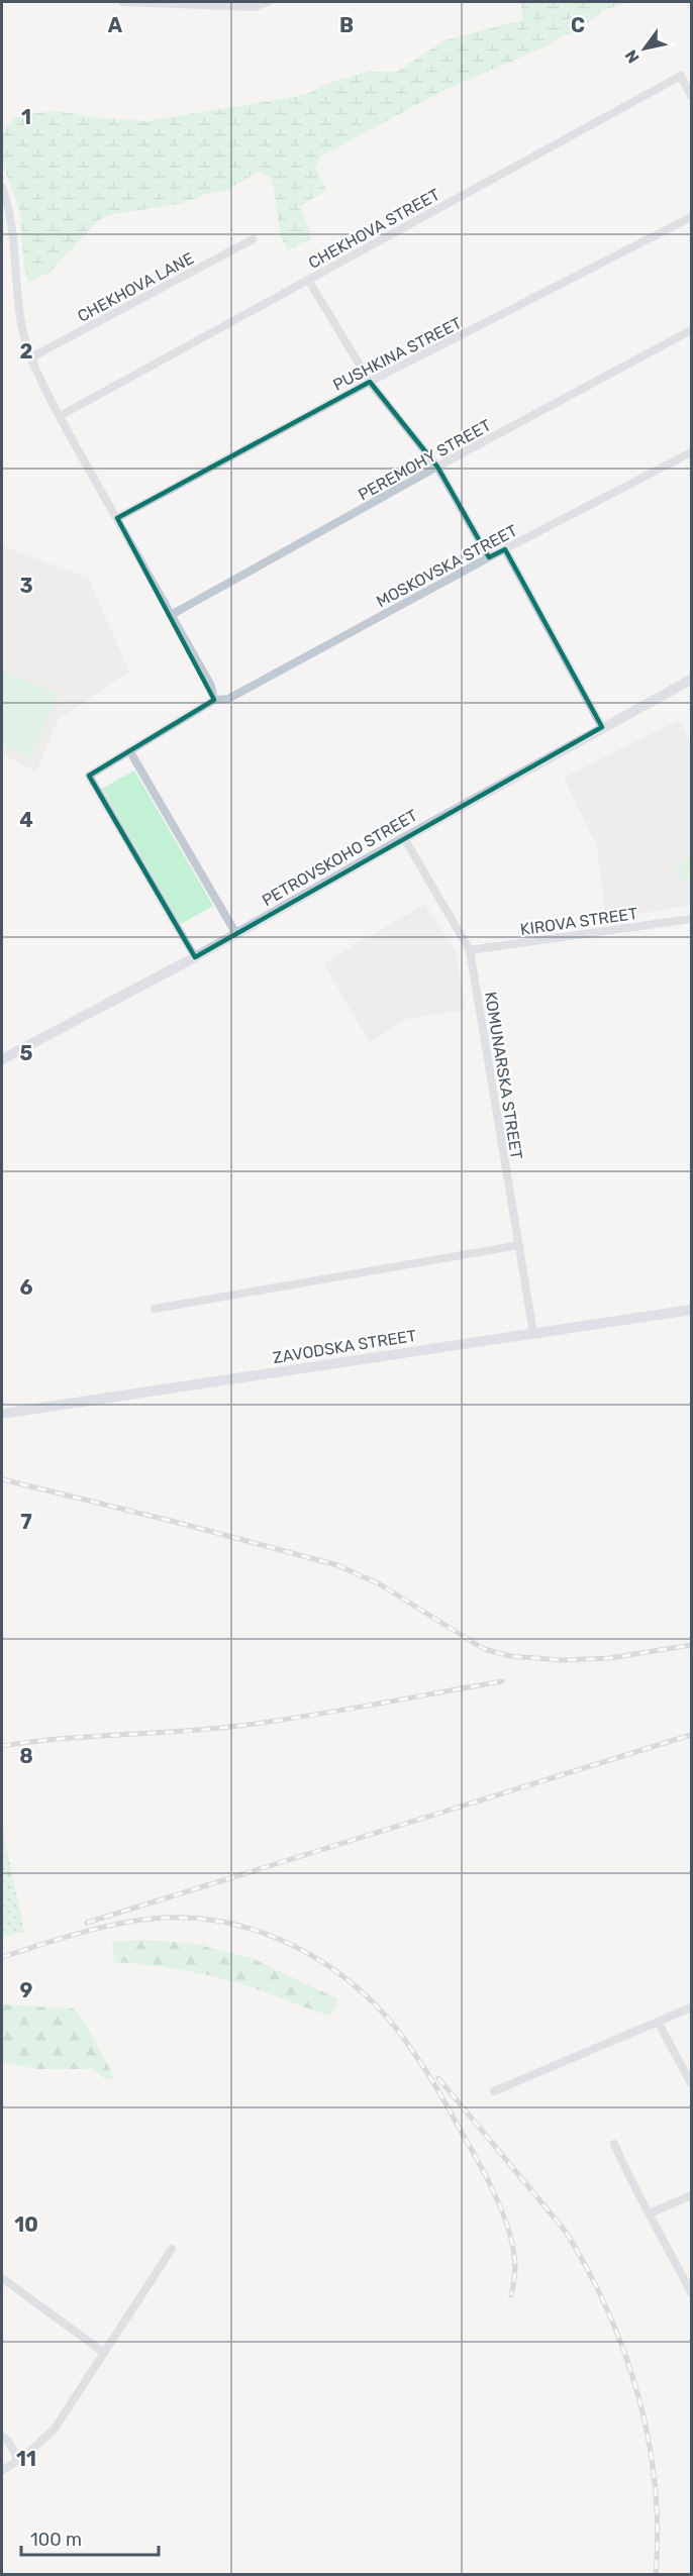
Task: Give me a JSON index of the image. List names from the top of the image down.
{
  "streets": {
    "main road": ["PETROVSKOHO STREET", "ZAVODSKA STREET"],
    "street": [
      "CHEKHOVA STREET",
      "CHEKHOVA LANE",
      "PUSHKINA STREET",
      "PEREMOHY STREET",
      "MOSKOVSKA STREET",
      "KIROVA STREET",
      "KOMUNARSKA STREET"
    ]
  },
  "crossings": [
    ["MOSKOVSKA STREET", "PETROVSKOHO STREET"],
    ["PETROVSKOHO STREET", "KOMUNARSKA STREET"],
    ["KIROVA STREET", "KOMUNARSKA STREET"],
    ["KOMUNARSKA STREET", "ZAVODSKA STREET"]
  ],
  "scale_bar": "100 m",
  "north": "bottom left",
  "grid": {
    "columns": ["A", "B", "C"],
    "rows": [
      "1",
      "2",
      "3",
      "4",
      "5",
      "6",
      "7",
      "8",
      "9",
      "10",
      "11"
    ]
  }
}
